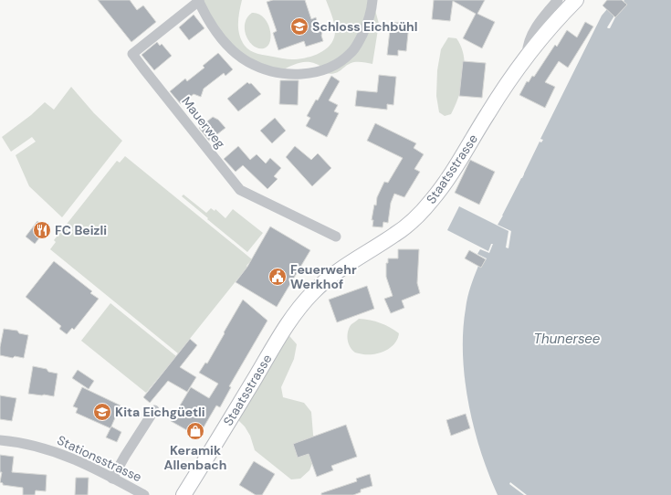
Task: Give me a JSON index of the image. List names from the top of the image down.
{
  "streets": {
    "main road": ["Staatsstrasse"],
    "street": ["Mauerweg", "Stationsstrasse"]
  },
  "water": ["Thunersee"],
  "places": {
    "school or university": ["Schloss Eichbühl", "Kita Eichgüetli"],
    "restaurant": ["FC Beizli"],
    "public building": ["Feuerwehr Werkhof"],
    "shop": ["Keramik Allenbach"]
  }
}
